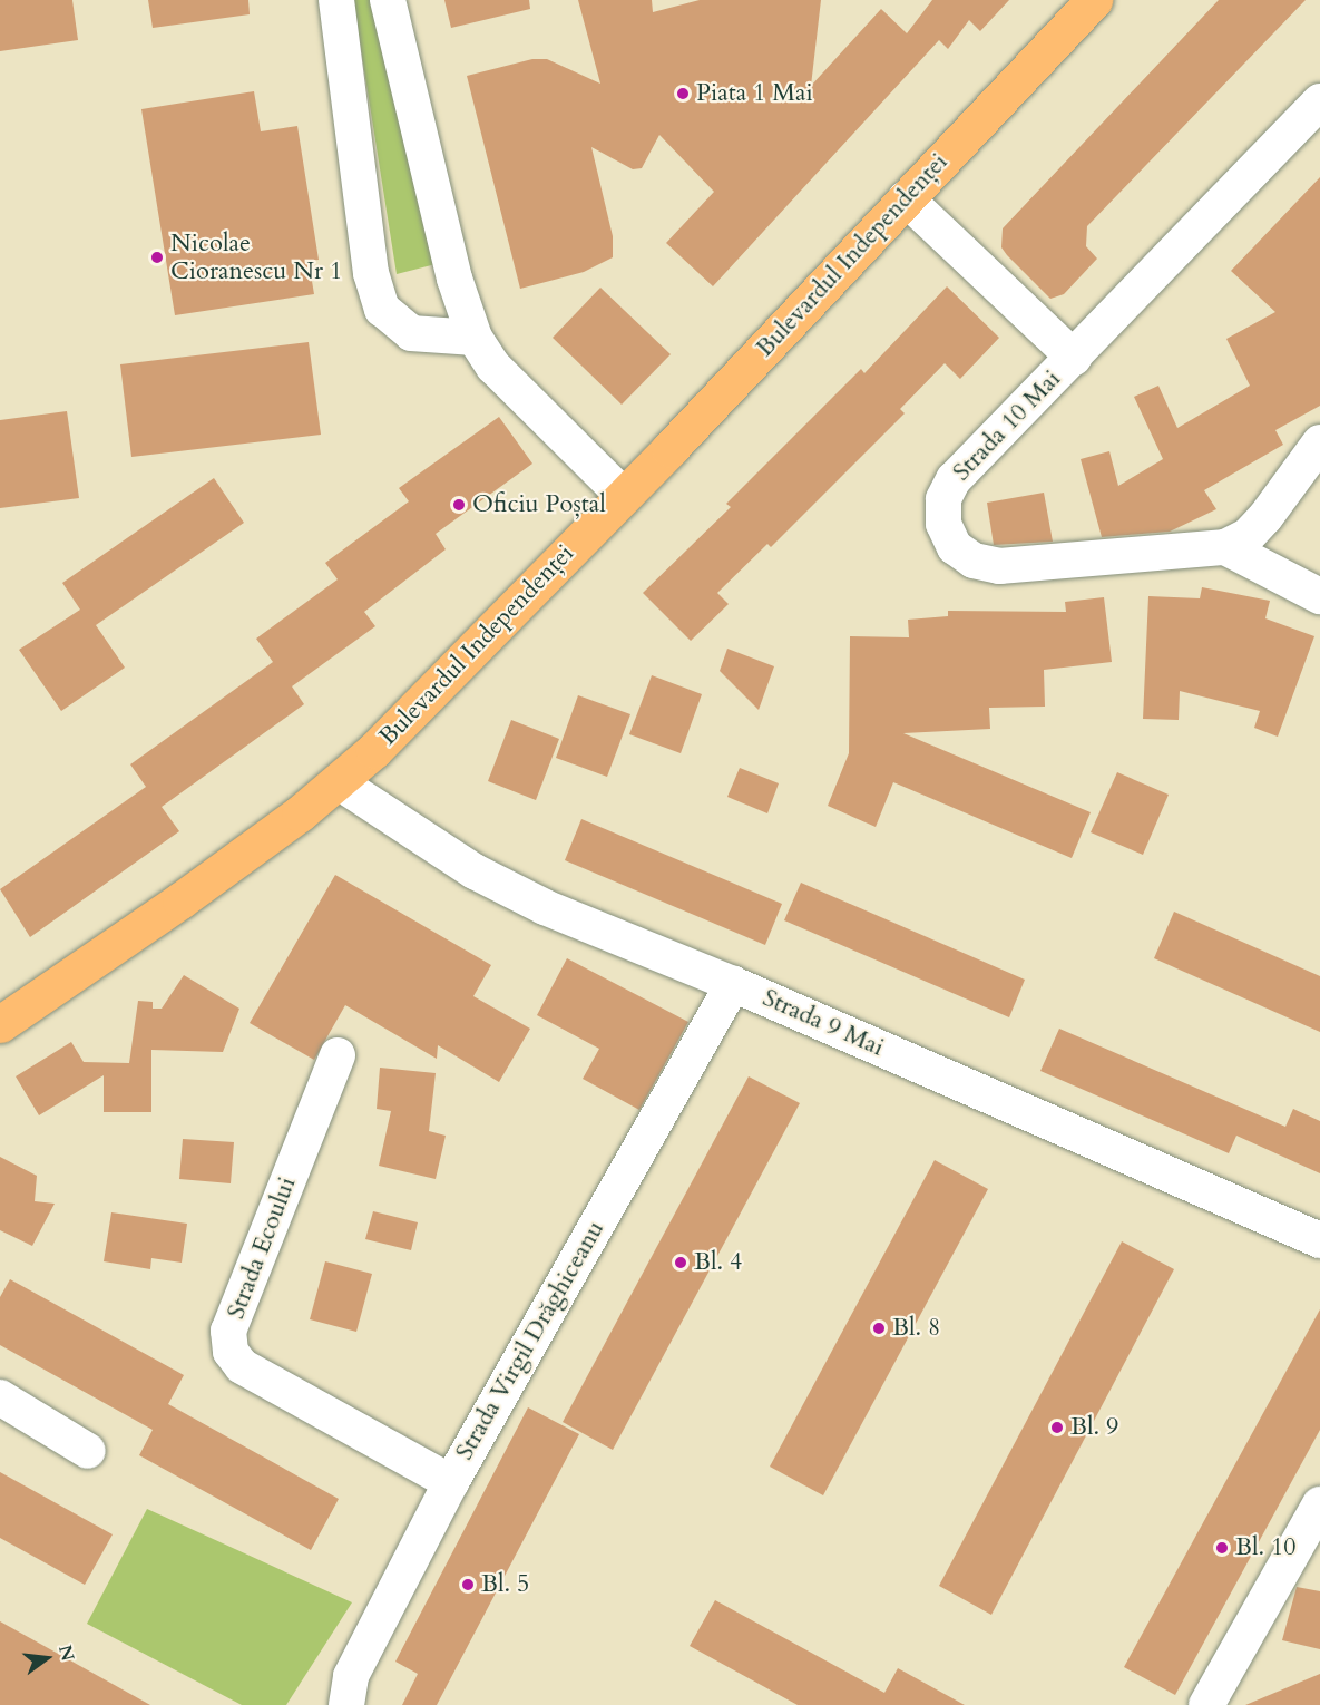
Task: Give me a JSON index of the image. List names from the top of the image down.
{
  "streets": {
    "main road": ["Bulevardul Independenței"],
    "street": [
      "Strada 10 Mai",
      "Strada 9 Mai",
      "Strada Ecoului",
      "Strada Virgil Drăghiceanu"
    ]
  },
  "crossings": [
    ["Bulevardul Independenței", "Strada 9 Mai"],
    ["Strada 9 Mai", "Strada Virgil Drăghiceanu"],
    ["Strada Ecoului", "Strada Virgil Drăghiceanu"]
  ],
  "places": [
    "Piata 1 Mai",
    "Nicolae Cioranescu Nr 1",
    "Oficiu Poștal",
    "Bl. 4",
    "Bl. 8",
    "Bl. 9",
    "Bl. 10",
    "Bl. 5"
  ],
  "north": "right"
}
